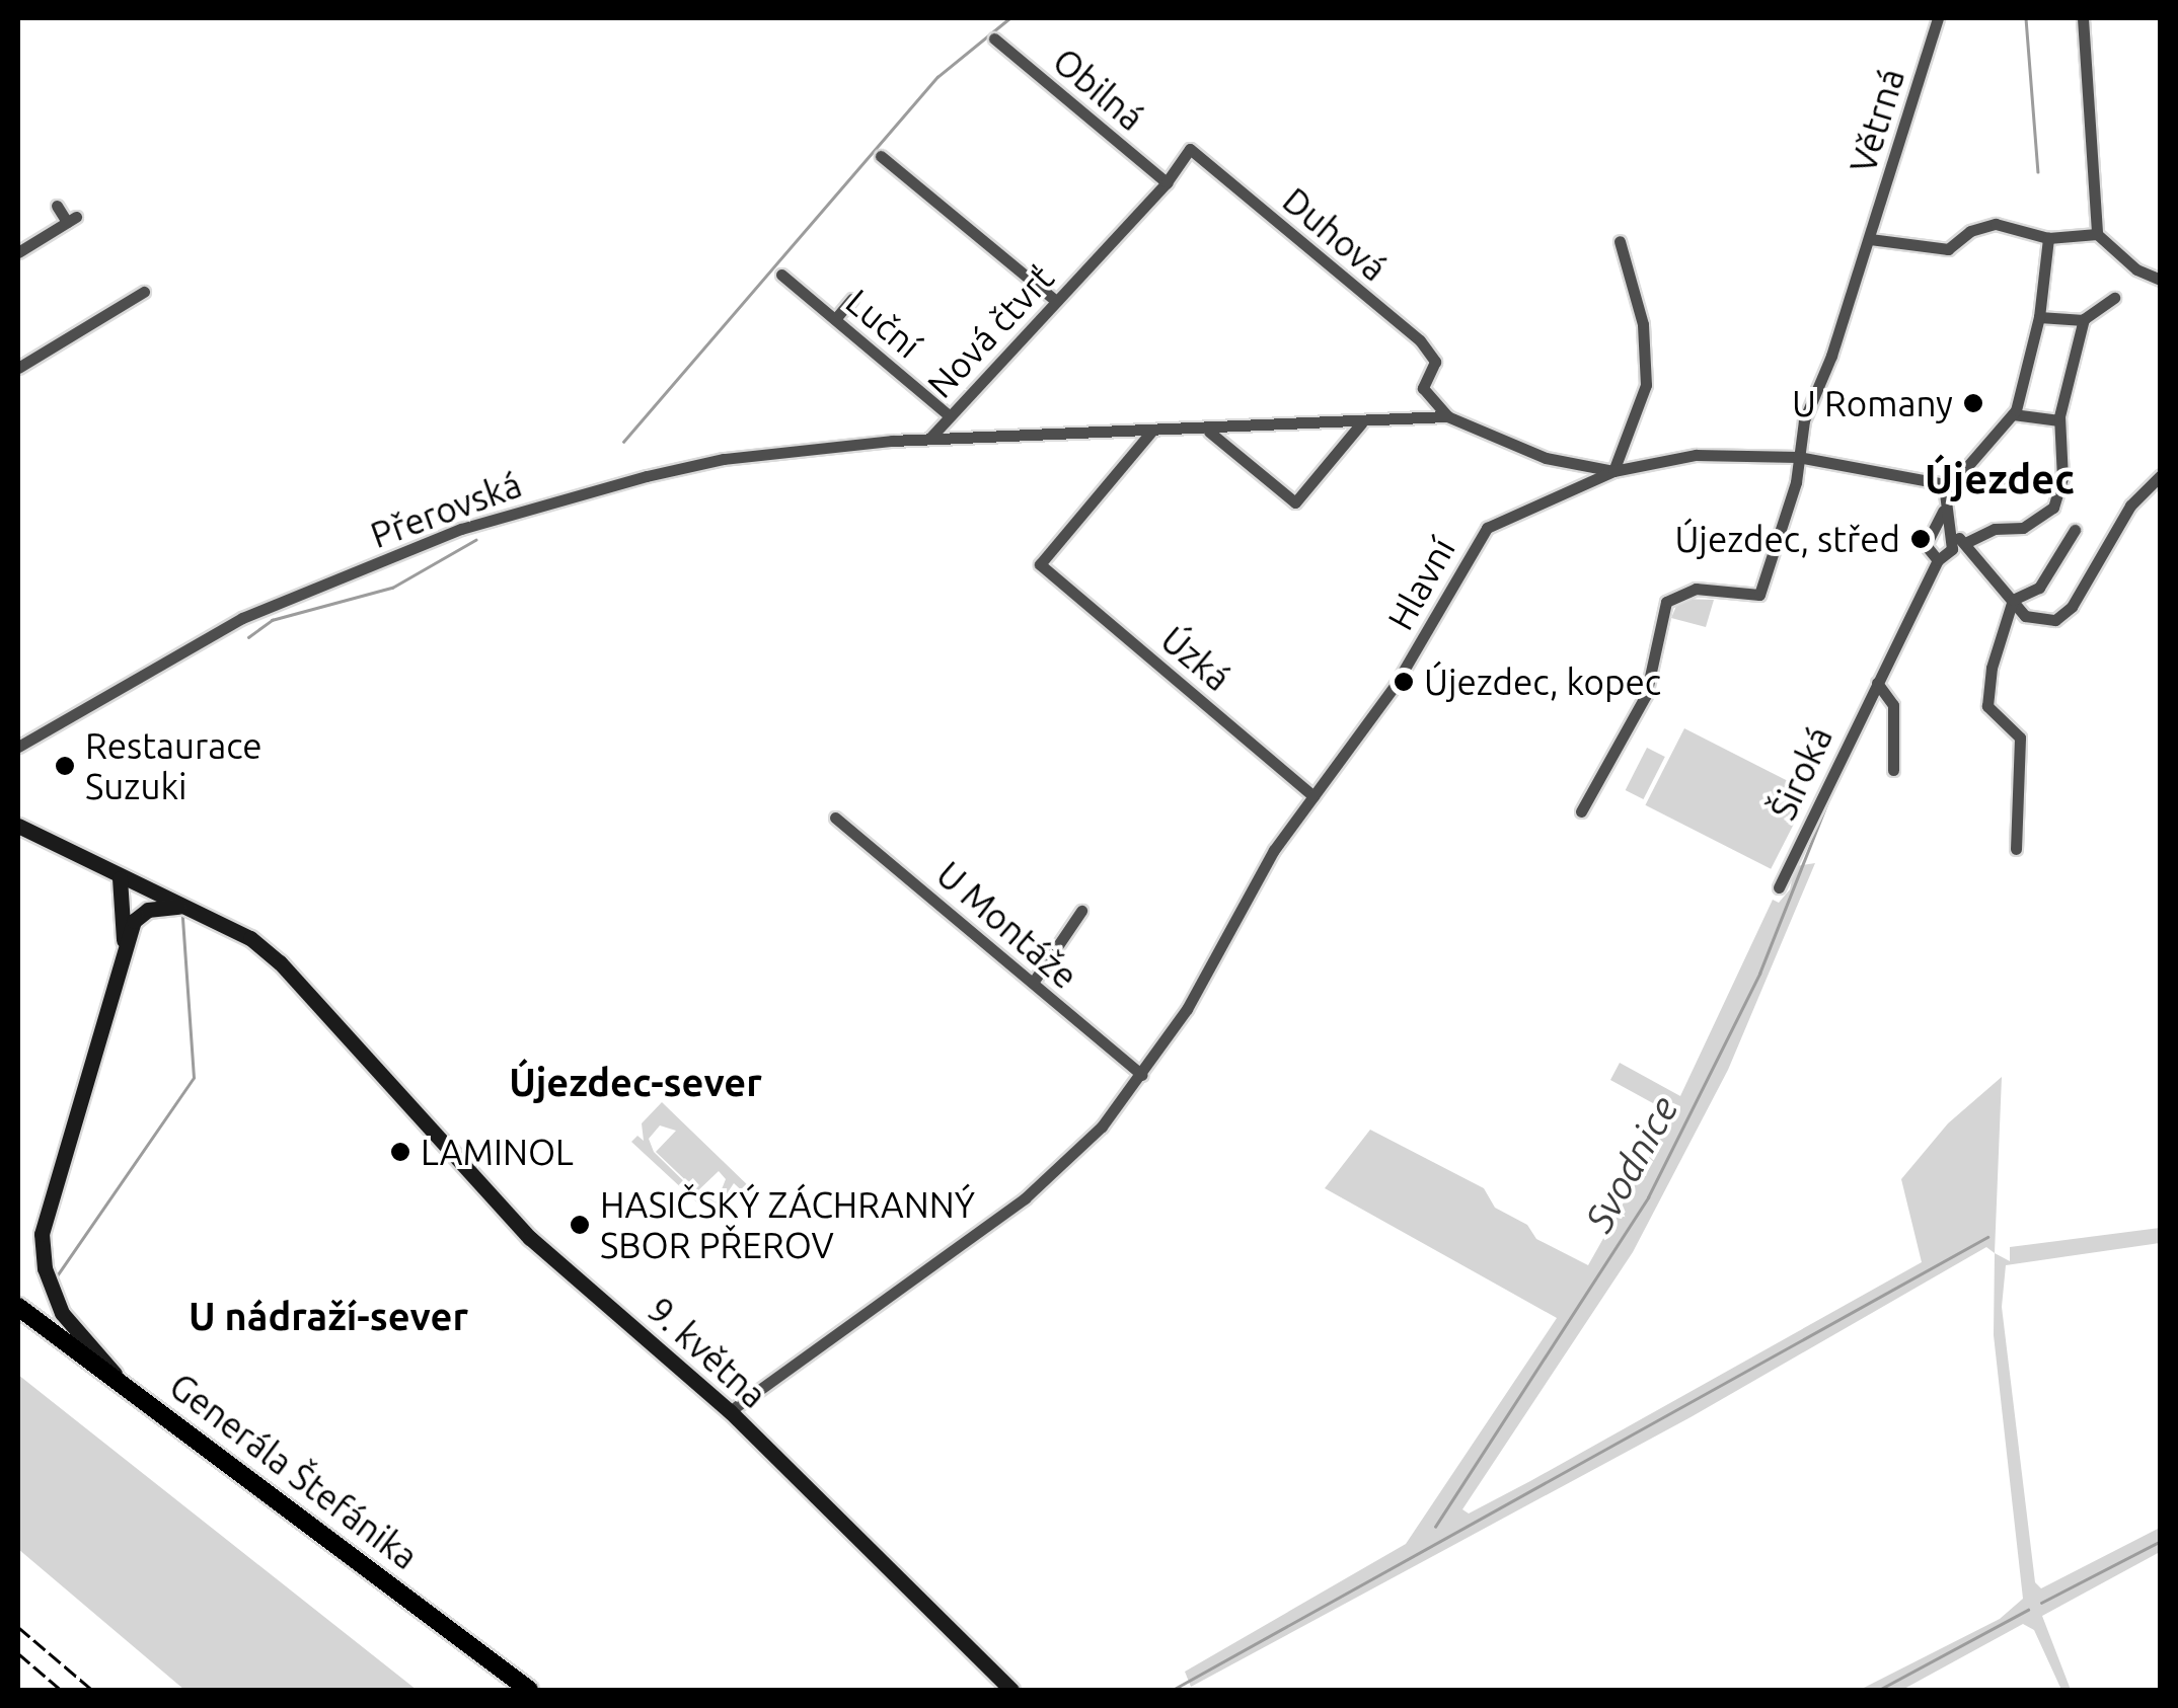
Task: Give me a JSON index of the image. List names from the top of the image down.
{
  "streets": {
    "main road": ["Generála Štefánika"],
    "street": [
      "Obilná",
      "Větrná",
      "Duhová",
      "Luční",
      "Nová čtvrť",
      "Přerovská",
      "Hlavní",
      "Úzká",
      "Široká",
      "U Montáže",
      "9. května"
    ]
  },
  "crossings": [
    ["Obilná", "Nová čtvrť"],
    ["Větrná", "Hlavní"],
    ["Duhová", "Nová čtvrť"],
    ["Luční", "Nová čtvrť"],
    ["Nová čtvrť", "Přerovská"],
    ["Nová čtvrť", "Hlavní"],
    ["Nová čtvrť", "Úzká"],
    ["Hlavní", "Úzká"],
    ["Hlavní", "Široká"],
    ["Hlavní", "U Montáže"],
    ["Hlavní", "9. května"]
  ],
  "districts": ["Újezdec", "Újezdec-sever", "U nádraží-sever"],
  "water": ["Svodnice"],
  "places": [
    "U Romany",
    "Újezdec, střed",
    "Újezdec, kopec",
    "Restaurace Suzuki",
    "LAMINOL",
    "HASIČSKÝ ZÁCHRANNÝ SBOR PŘEROV"
  ]
}
